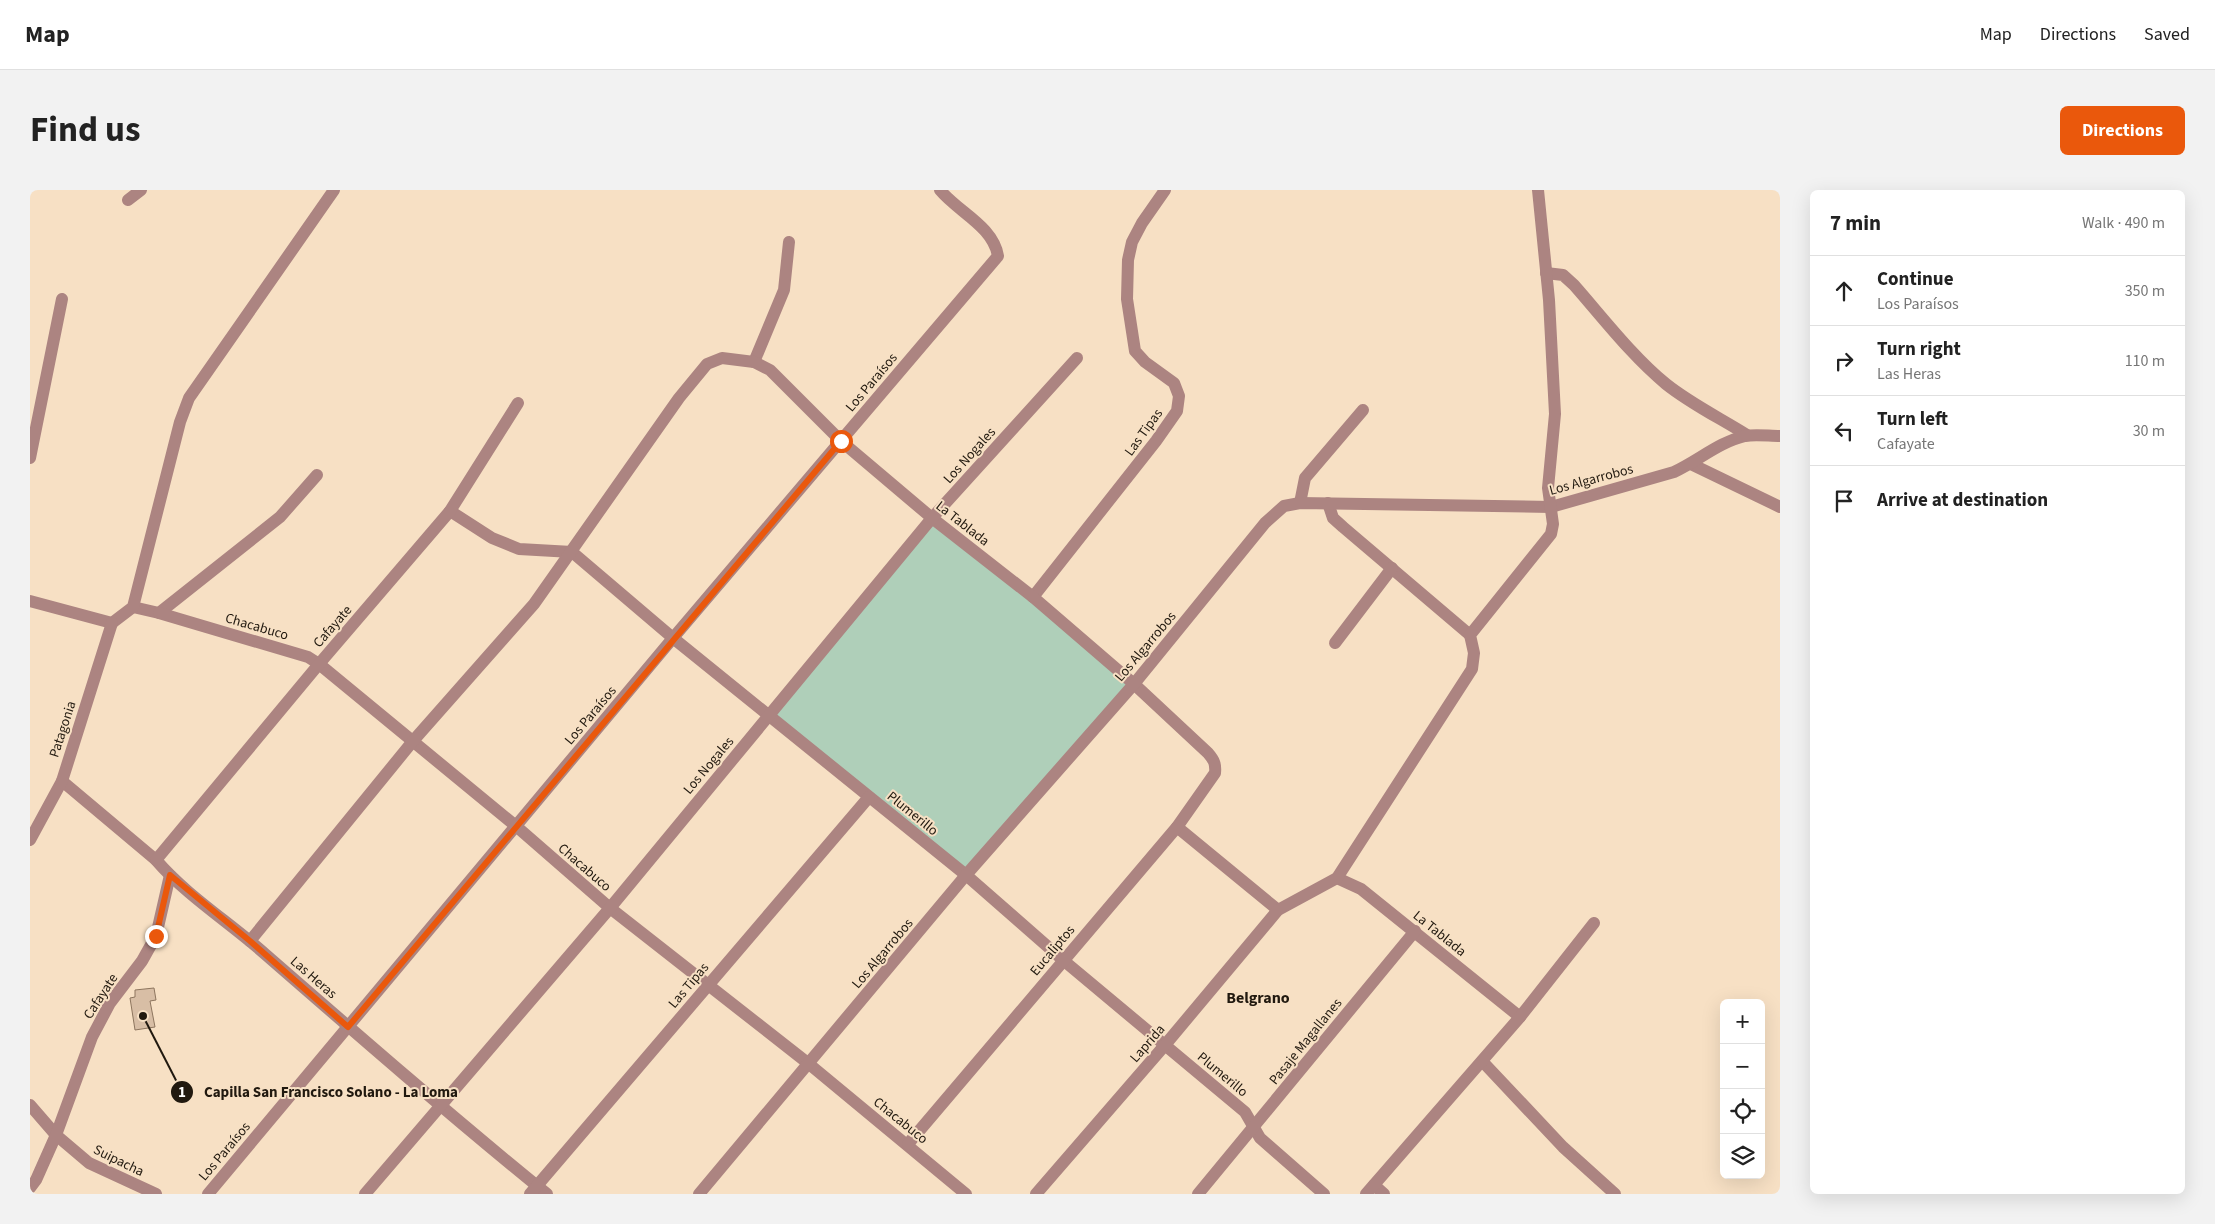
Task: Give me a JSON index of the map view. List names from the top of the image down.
{
  "streets": {
    "street": [
      "Los Paraísos",
      "Las Tipas",
      "Los Nogales",
      "Los Algarrobos",
      "La Tablada",
      "Chacabuco",
      "Cafayate",
      "Patagonia",
      "Plumerillo",
      "Eucaliptos",
      "Las Heras",
      "Pasaje Magallanes",
      "Laprida",
      "Suipacha"
    ]
  },
  "crossings": [
    ["Los Paraísos", "La Tablada"],
    ["Los Paraísos", "Chacabuco"],
    ["Los Paraísos", "Plumerillo"],
    ["Los Paraísos", "Las Heras"],
    ["Las Tipas", "La Tablada"],
    ["Las Tipas", "Chacabuco"],
    ["Las Tipas", "Plumerillo"],
    ["Las Tipas", "Las Heras"],
    ["Los Nogales", "La Tablada"],
    ["Los Nogales", "Chacabuco"],
    ["Los Nogales", "Plumerillo"],
    ["Los Nogales", "Las Heras"],
    ["Los Algarrobos", "La Tablada"],
    ["Los Algarrobos", "Chacabuco"],
    ["Los Algarrobos", "Plumerillo"],
    ["La Tablada", "Chacabuco"],
    ["La Tablada", "Plumerillo"],
    ["La Tablada", "Eucaliptos"],
    ["La Tablada", "Las Heras"],
    ["La Tablada", "Pasaje Magallanes"],
    ["Chacabuco", "Cafayate"],
    ["Chacabuco", "Eucaliptos"],
    ["Cafayate", "Las Heras"],
    ["Cafayate", "Suipacha"],
    ["Patagonia", "Las Heras"],
    ["Plumerillo", "Eucaliptos"],
    ["Plumerillo", "Pasaje Magallanes"],
    ["Plumerillo", "Laprida"]
  ],
  "districts": ["Belgrano"],
  "places": ["Capilla San Francisco Solano - La Loma"],
  "page": {
    "header": "Map",
    "nav": ["Map", "Directions", "Saved"],
    "title": "Find us",
    "buttons": "Directions",
    "heading": ["7 min", "Walk · 490 m"],
    "list": [
      ["Continue", "Los Paraísos", "350 m"],
      ["Turn right", "Las Heras", "110 m"],
      ["Turn left", "Cafayate", "30 m"],
      "Arrive at destination"
    ],
    "map_buttons": ["+", "−"]
  }
}
